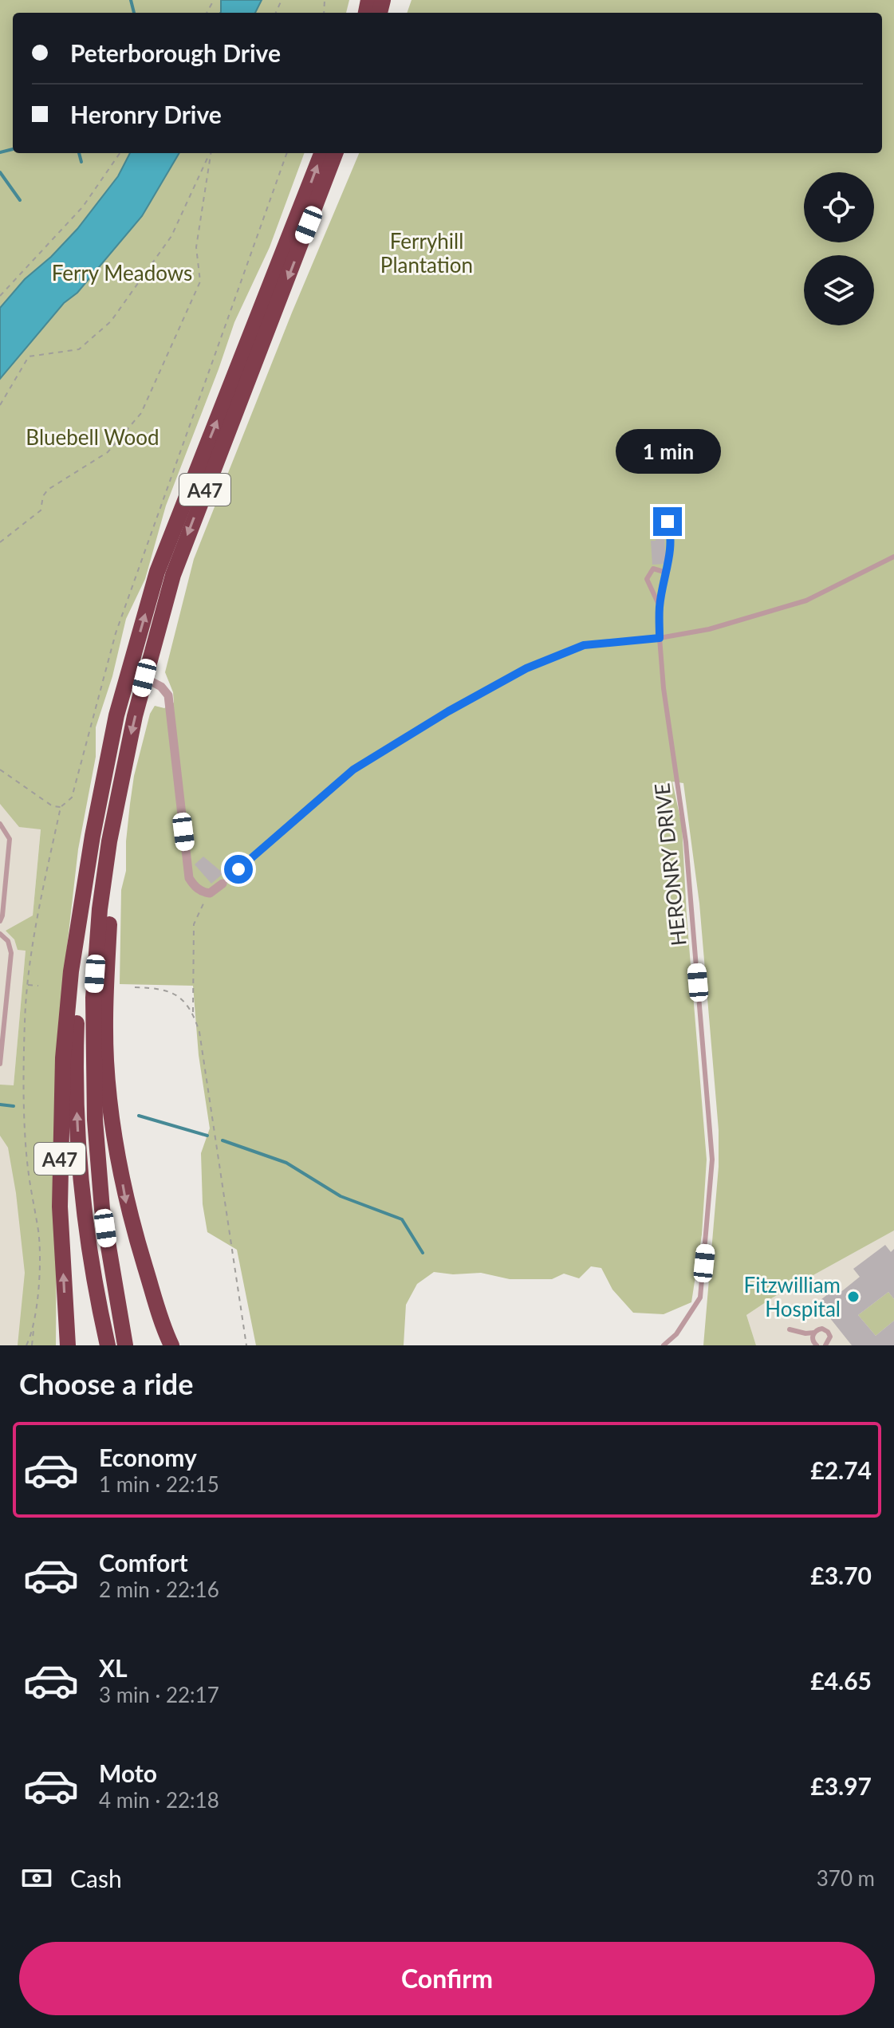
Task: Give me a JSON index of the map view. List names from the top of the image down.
{
  "streets": {
    "highway": ["A47"],
    "lane": ["HERONRY DRIVE"]
  },
  "parks": ["Ferryhill Plantation", "Ferry Meadows", "Bluebell Wood"],
  "places": ["Fitzwilliam Hospital"],
  "page": {
    "banner": ["Peterborough Drive", "Heronry Drive"],
    "bubble": "1 min",
    "heading": "Choose a ride",
    "list": [
      {
        "name": "Economy",
        "note": "1 min · 22:15",
        "value": "£2.74"
      },
      {
        "name": "Comfort",
        "note": "2 min · 22:16",
        "value": "£3.70"
      },
      {
        "name": "XL",
        "note": "3 min · 22:17",
        "value": "£4.65"
      },
      {
        "name": "Moto",
        "note": "4 min · 22:18",
        "value": "£3.97"
      }
    ],
    "pay": ["Cash", "370 m"],
    "buttons": "Confirm"
  }
}
